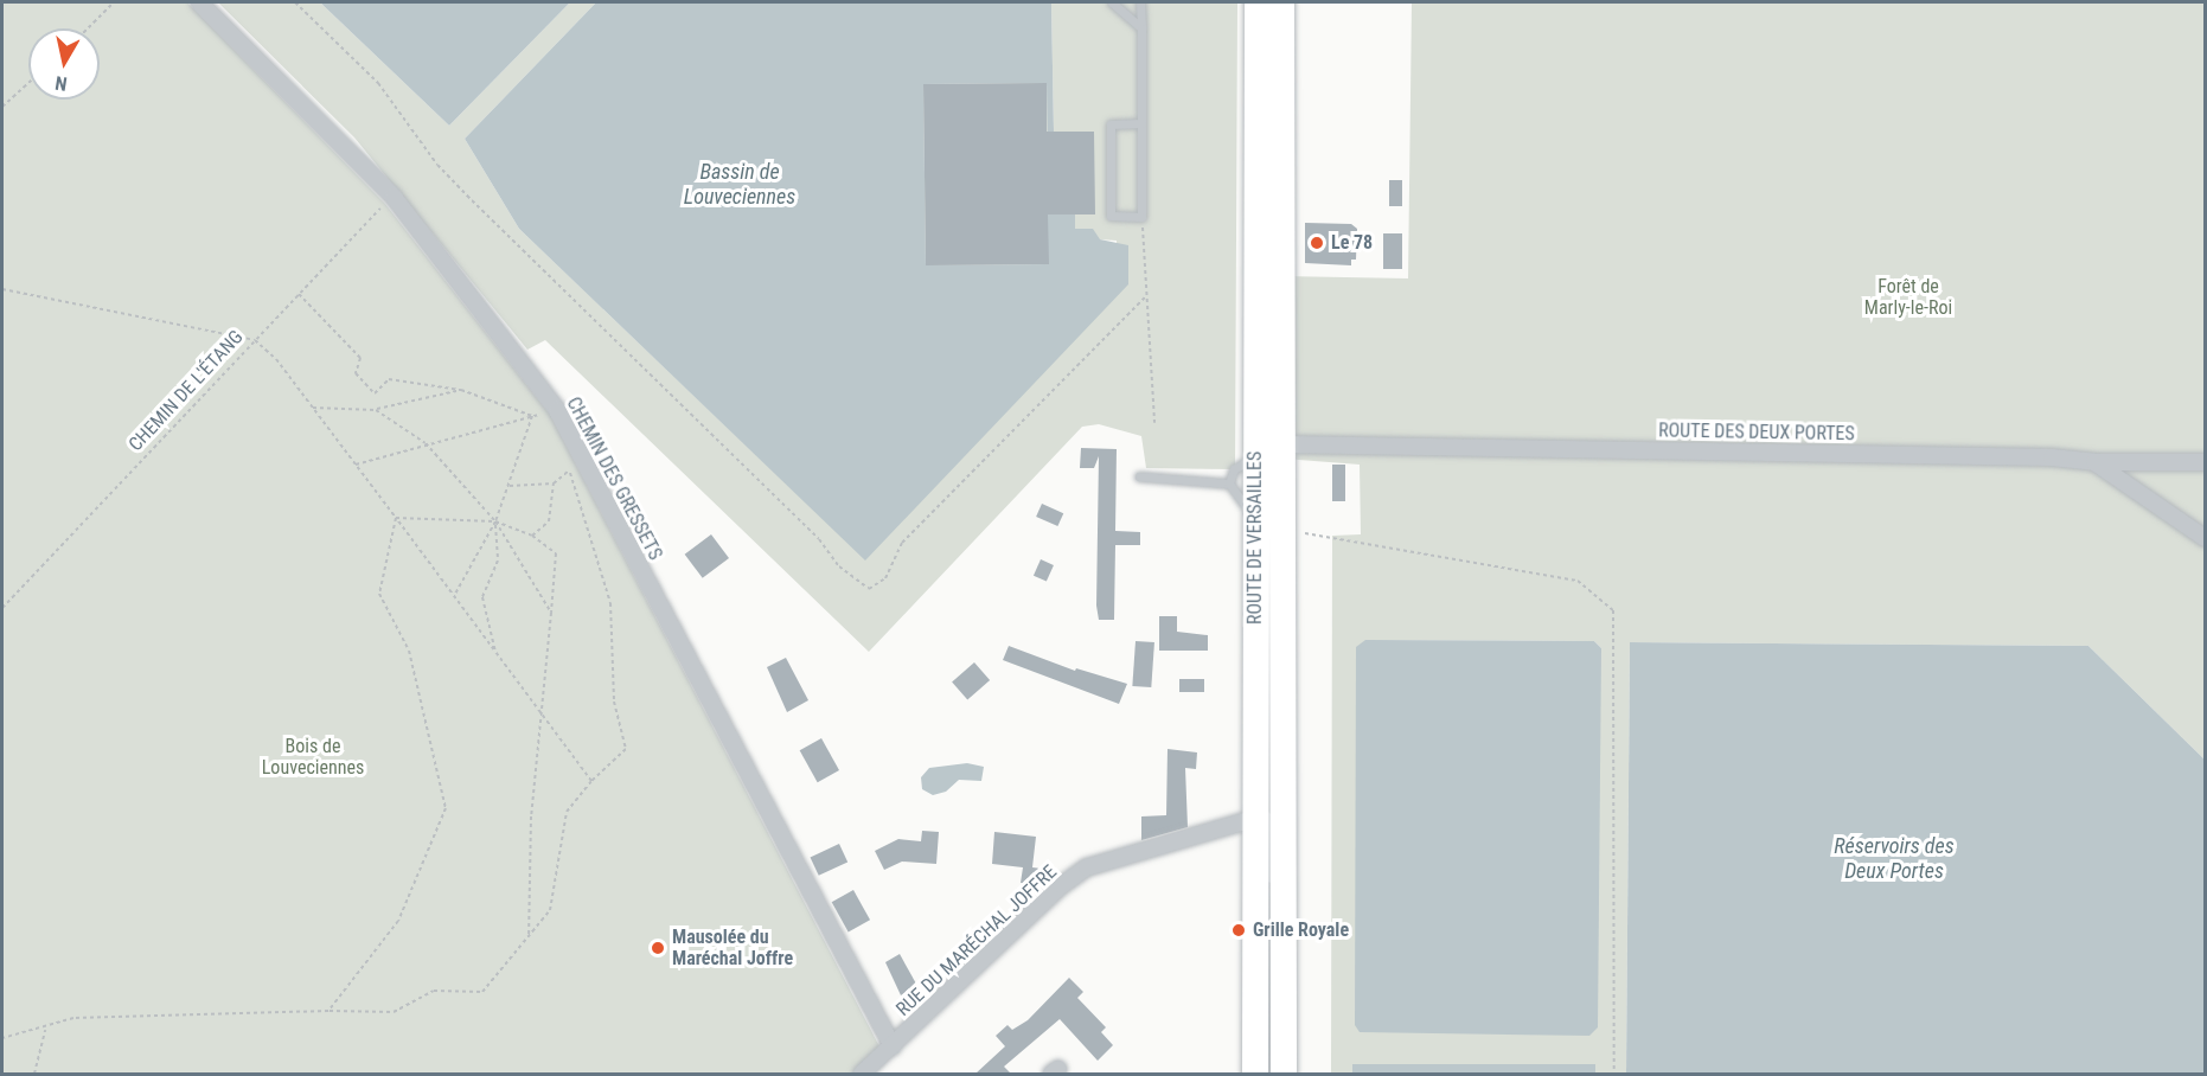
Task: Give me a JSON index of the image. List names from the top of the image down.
{
  "streets": {
    "main road": ["ROUTE DE VERSAILLES"],
    "street": ["ROUTE DES DEUX PORTES", "CHEMIN DES GRESSETS", "RUE DU MARÉCHAL JOFFRE"],
    "path": ["CHEMIN DE L'ÉTANG"]
  },
  "crossings": [
    ["CHEMIN DE L'ÉTANG", "CHEMIN DES GRESSETS"],
    ["ROUTE DES DEUX PORTES", "ROUTE DE VERSAILLES"],
    ["CHEMIN DES GRESSETS", "RUE DU MARÉCHAL JOFFRE"],
    ["ROUTE DE VERSAILLES", "RUE DU MARÉCHAL JOFFRE"]
  ],
  "water": ["Bassin de Louveciennes", "Réservoirs des Deux Portes"],
  "parks": ["Forêt de Marly-le-Roi", "Bois de Louveciennes"],
  "places": ["Le 78", "Grille Royale", "Mausolée du Maréchal Joffre"],
  "north": "bottom"
}
